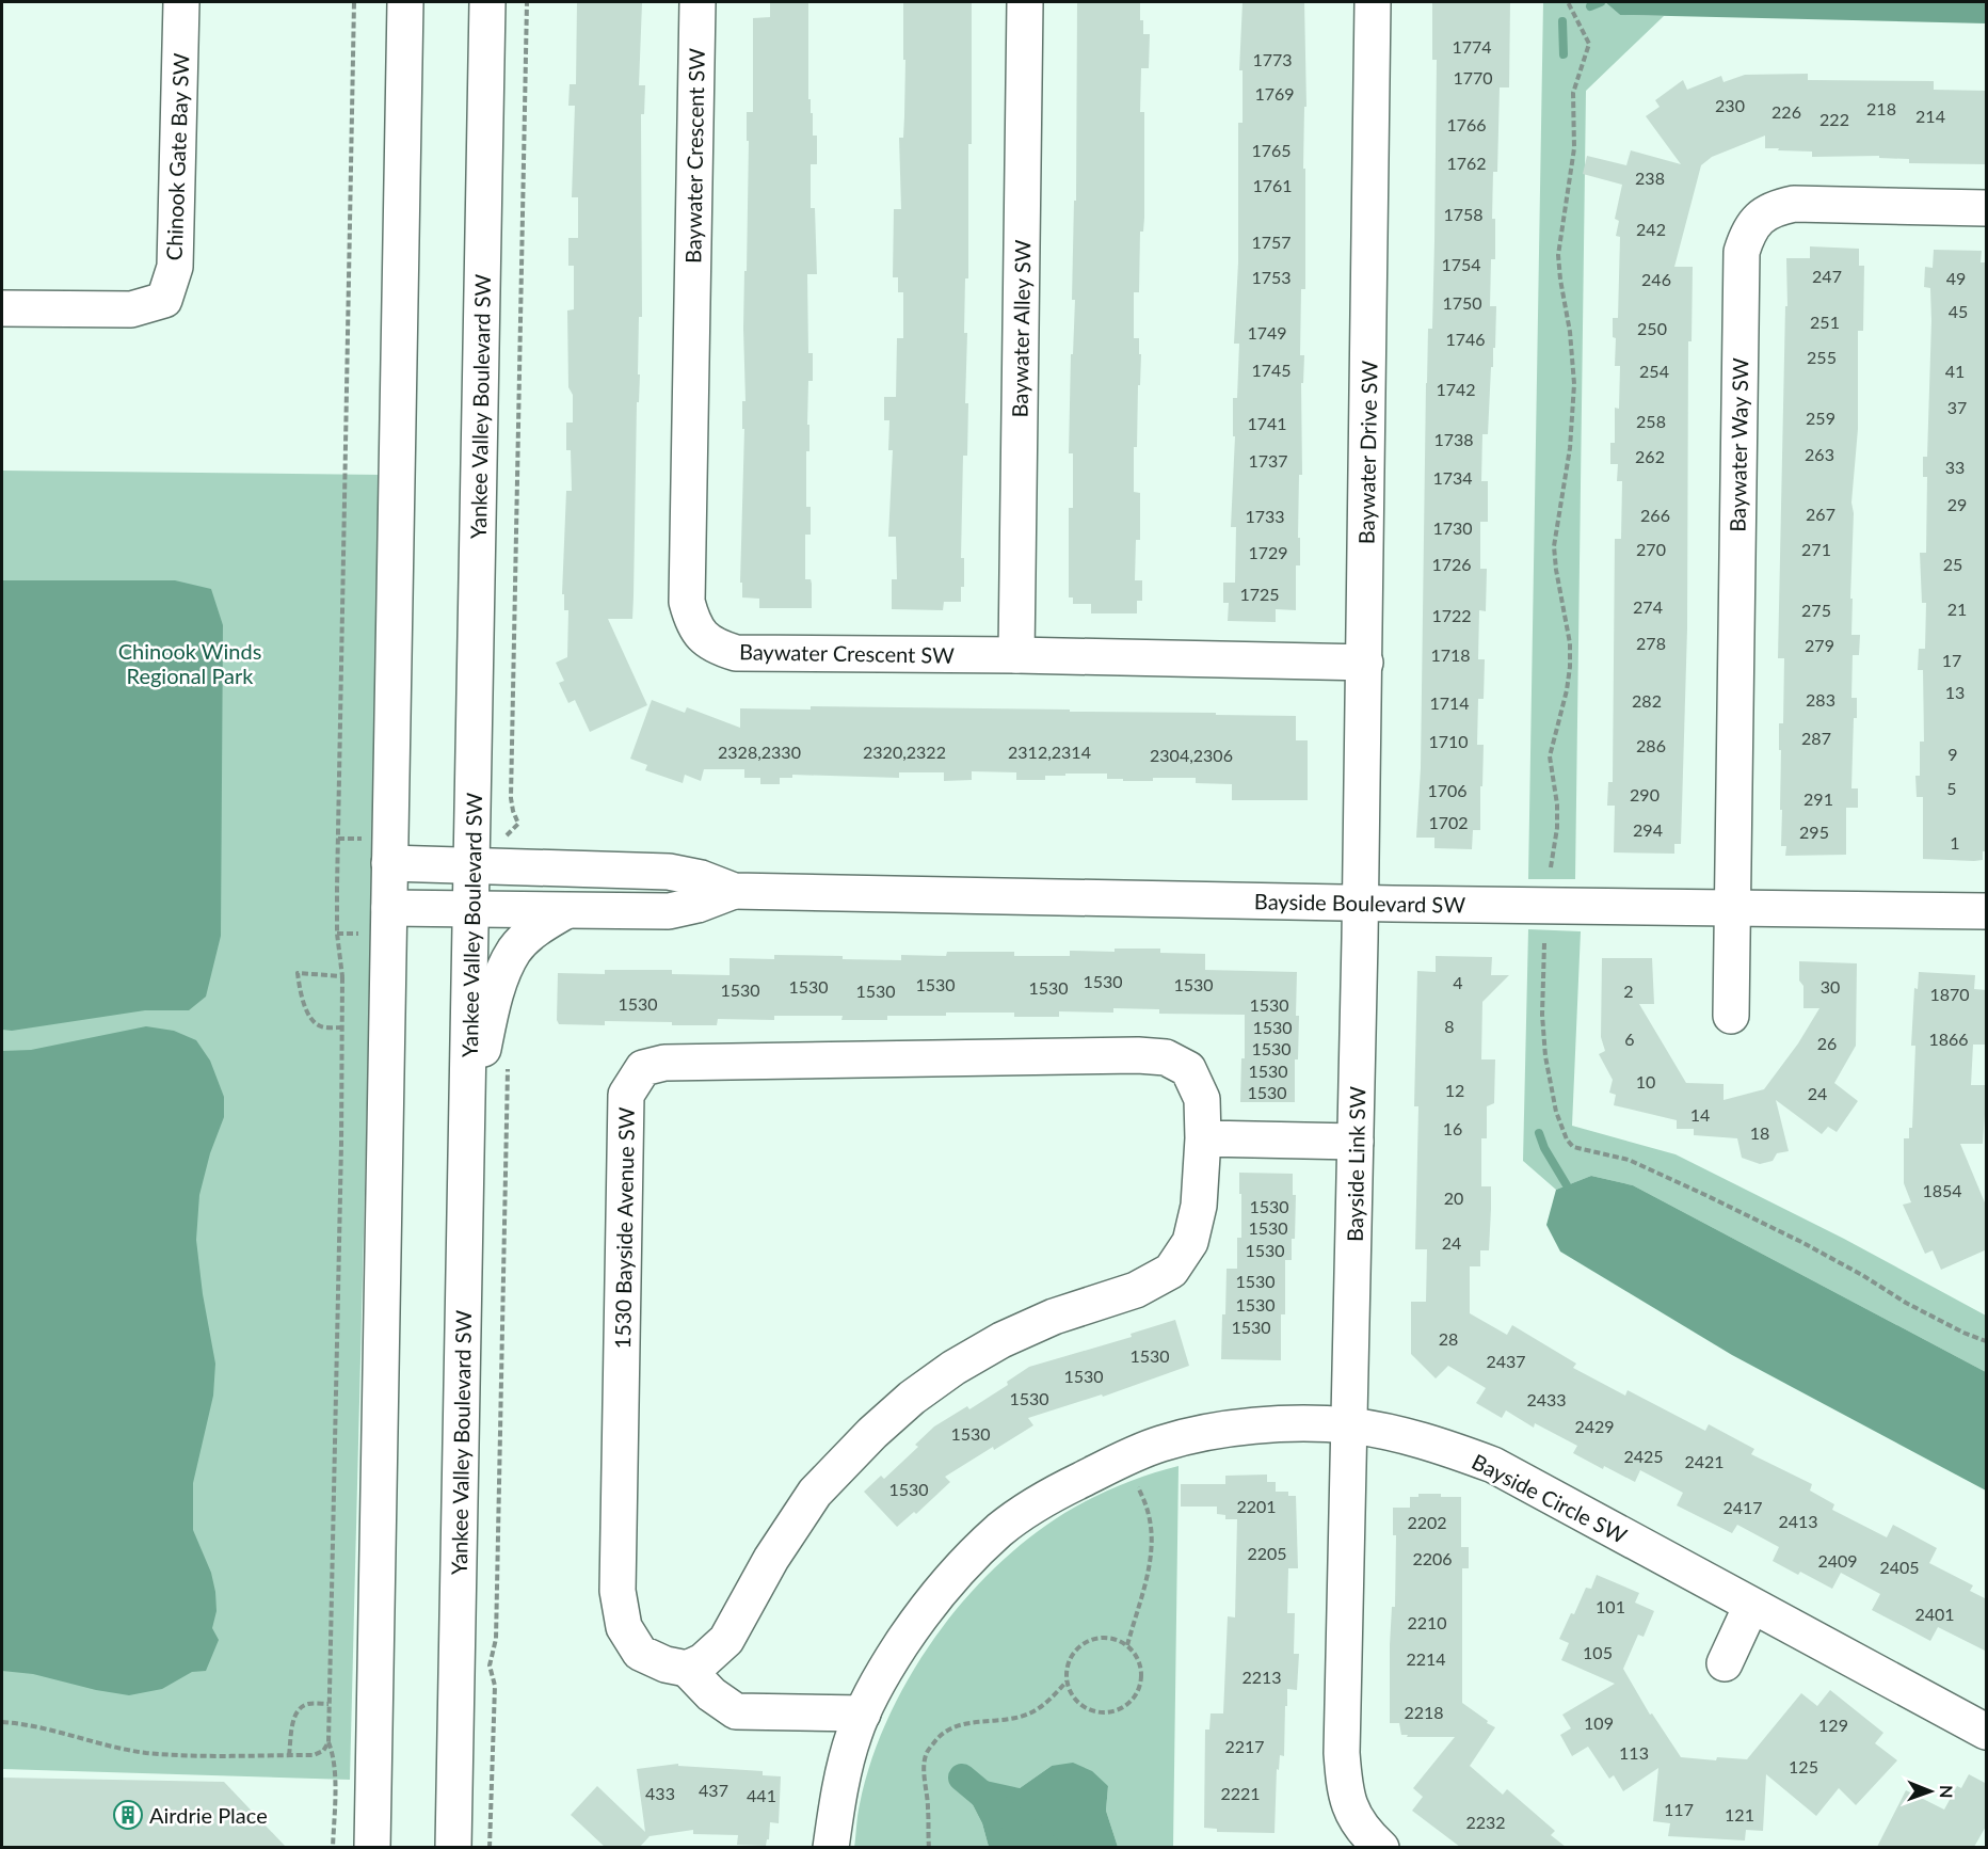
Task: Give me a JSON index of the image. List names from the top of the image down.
{
  "streets": {
    "street": [
      "Baywater Crescent SW",
      "Chinook Gate Bay SW",
      "Baywater Alley SW",
      "Yankee Valley Boulevard SW",
      "Baywater Way SW",
      "Baywater Drive SW",
      "Bayside Boulevard SW",
      "Bayside Link SW",
      "1530 Bayside Avenue SW",
      "Bayside Circle SW"
    ]
  },
  "crossings": [
    ["Baywater Crescent SW", "Baywater Alley SW"],
    ["Baywater Crescent SW", "Baywater Drive SW"],
    ["Yankee Valley Boulevard SW", "Bayside Boulevard SW"],
    ["Baywater Way SW", "Bayside Boulevard SW"],
    ["Baywater Drive SW", "Bayside Boulevard SW"],
    ["Baywater Drive SW", "Bayside Link SW"],
    ["Bayside Boulevard SW", "Bayside Link SW"],
    ["Bayside Link SW", "Bayside Circle SW"]
  ],
  "parks": ["Chinook Winds Regional Park"],
  "places": {
    "building": ["Airdrie Place"]
  },
  "house_numbers": [
    "1774",
    "1773",
    "1770",
    "1769",
    "230",
    "218",
    "226",
    "214",
    "222",
    "1766",
    "1765",
    "1762",
    "238",
    "1761",
    "1758",
    "242",
    "1757",
    "1754",
    "247",
    "1753",
    "49",
    "246",
    "1750",
    "45",
    "251",
    "250",
    "1749",
    "1746",
    "255",
    "1745",
    "254",
    "41",
    "1742",
    "37",
    "259",
    "258",
    "1741",
    "1738",
    "263",
    "262",
    "1737",
    "33",
    "1734",
    "29",
    "267",
    "266",
    "1733",
    "1730",
    "270",
    "271",
    "1729",
    "1726",
    "25",
    "1725",
    "274",
    "21",
    "275",
    "1722",
    "278",
    "279",
    "1718",
    "17",
    "13",
    "283",
    "282",
    "1714",
    "287",
    "1710",
    "286",
    "2328,2330",
    "2320,2322",
    "2312,2314",
    "9",
    "2304,2306",
    "5",
    "1706",
    "290",
    "291",
    "1702",
    "294",
    "295",
    "1",
    "1530",
    "4",
    "1530",
    "1530",
    "1530",
    "30",
    "1530",
    "1530",
    "1530",
    "2",
    "1870",
    "1530",
    "1530",
    "8",
    "1530",
    "6",
    "1866",
    "26",
    "1530",
    "1530",
    "10",
    "12",
    "1530",
    "24",
    "14",
    "16",
    "18",
    "1854",
    "20",
    "1530",
    "1530",
    "24",
    "1530",
    "1530",
    "1530",
    "1530",
    "28",
    "1530",
    "2437",
    "1530",
    "1530",
    "2433",
    "2429",
    "1530",
    "2425",
    "2421",
    "1530",
    "2201",
    "2417",
    "2413",
    "2202",
    "2205",
    "2206",
    "2409",
    "2405",
    "101",
    "2401",
    "2210",
    "105",
    "2214",
    "2213",
    "2218",
    "109",
    "129",
    "2217",
    "113",
    "125",
    "437",
    "433",
    "2221",
    "441",
    "117",
    "121",
    "2232"
  ],
  "north": "right"
}
